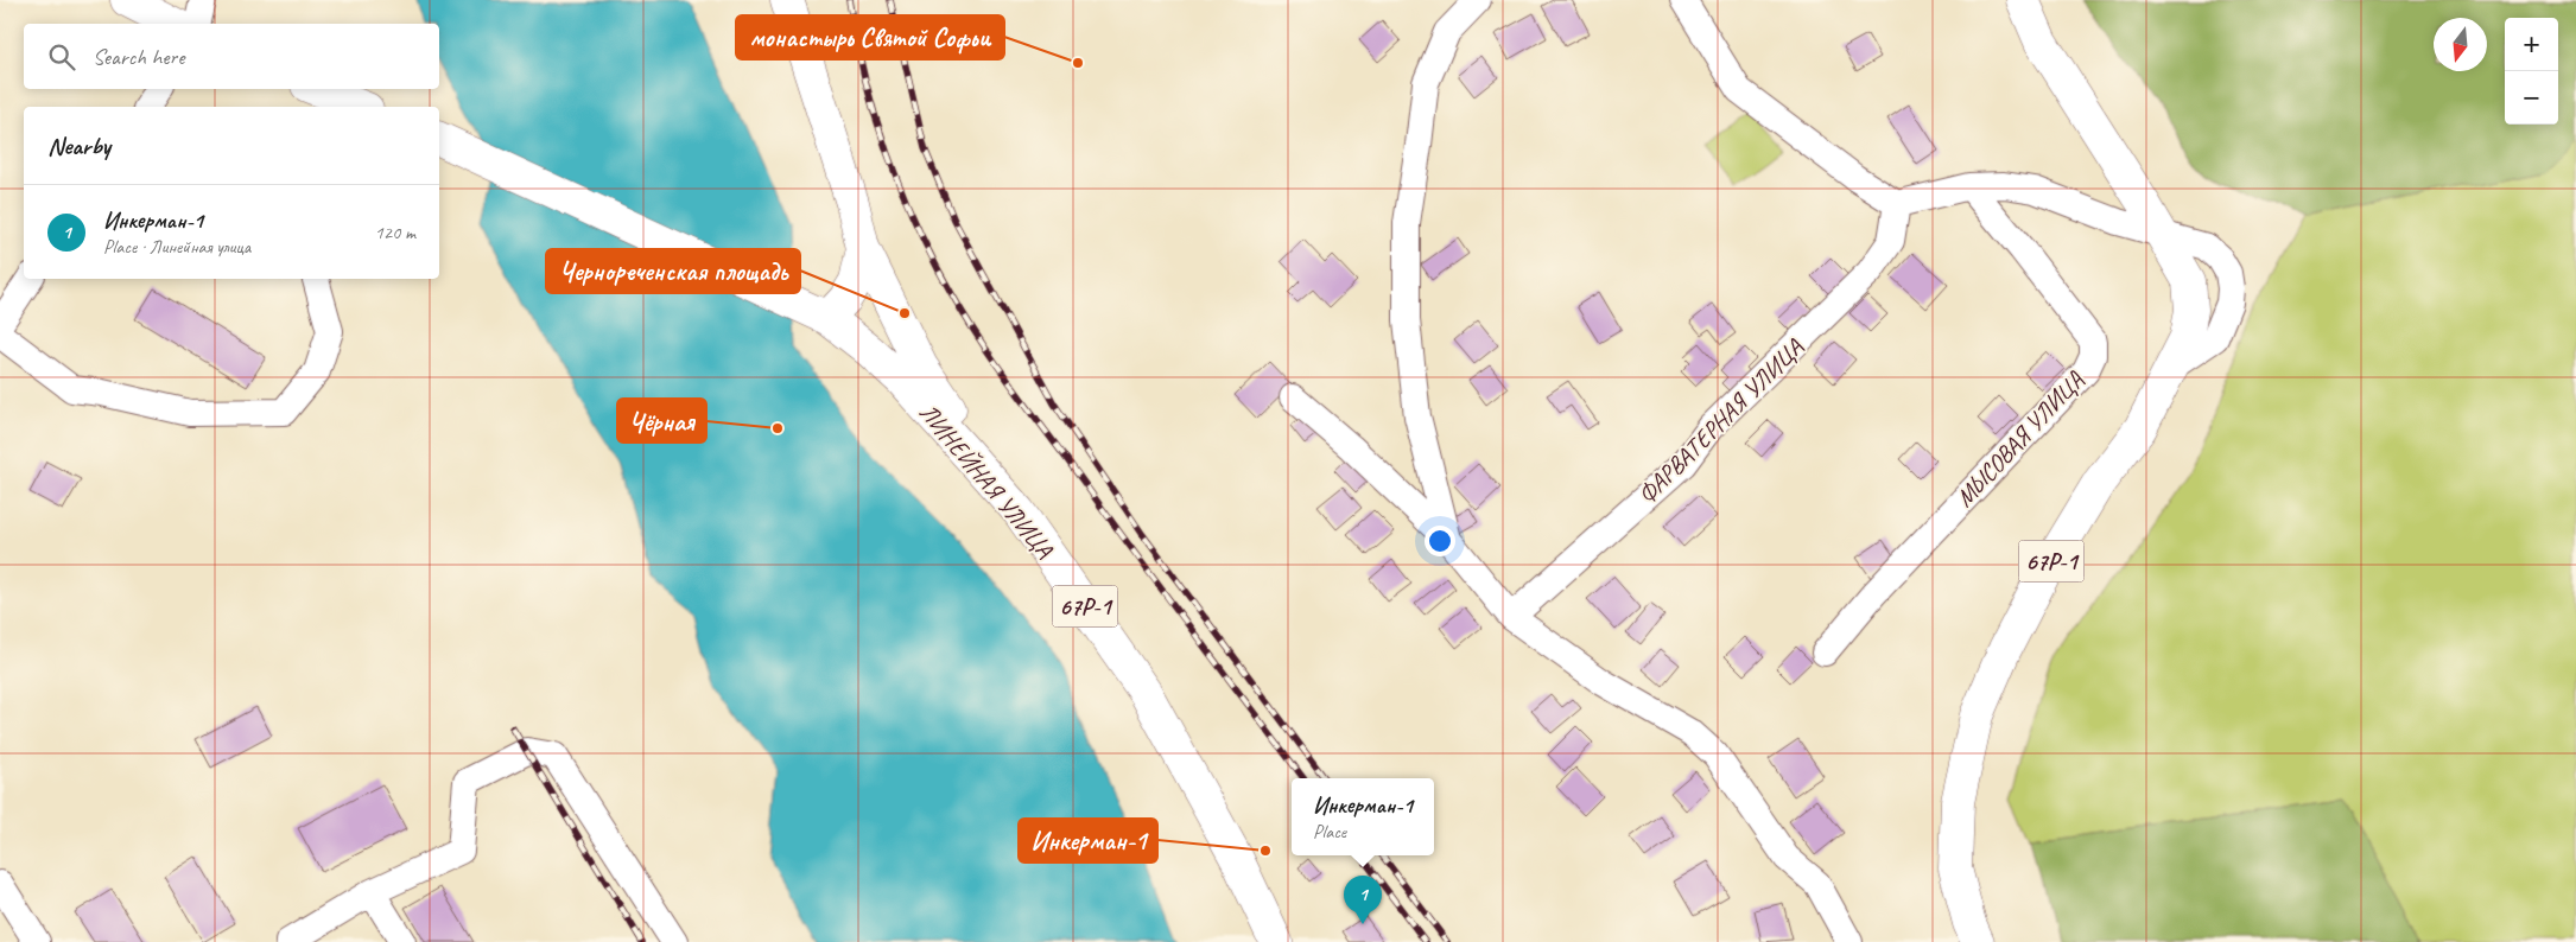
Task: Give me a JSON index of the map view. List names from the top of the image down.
{
  "streets": {
    "main road": ["ЛИНЕЙНАЯ УЛИЦА", "67Р-1"],
    "street": ["ФАРВАТЕРНАЯ УЛИЦА", "МЫСОВАЯ УЛИЦА"]
  },
  "crossings": [
    ["ЛИНЕЙНАЯ УЛИЦА", "67Р-1"]
  ],
  "places": [
    "монастырь Святой Софьи",
    "Чернореченская площадь",
    "Чёрная",
    "Инкерман-1"
  ],
  "north": "bottom",
  "page": {
    "map_buttons": ["+", "−"],
    "search": "Search here",
    "heading": "Nearby",
    "list": [
      {
        "mark": "1",
        "name": "Инкерман-1",
        "note": "Place · Линейная улица",
        "value": "120 m"
      }
    ],
    "popup": ["Инкерман-1", "Place"],
    "pins": "1"
  }
}
